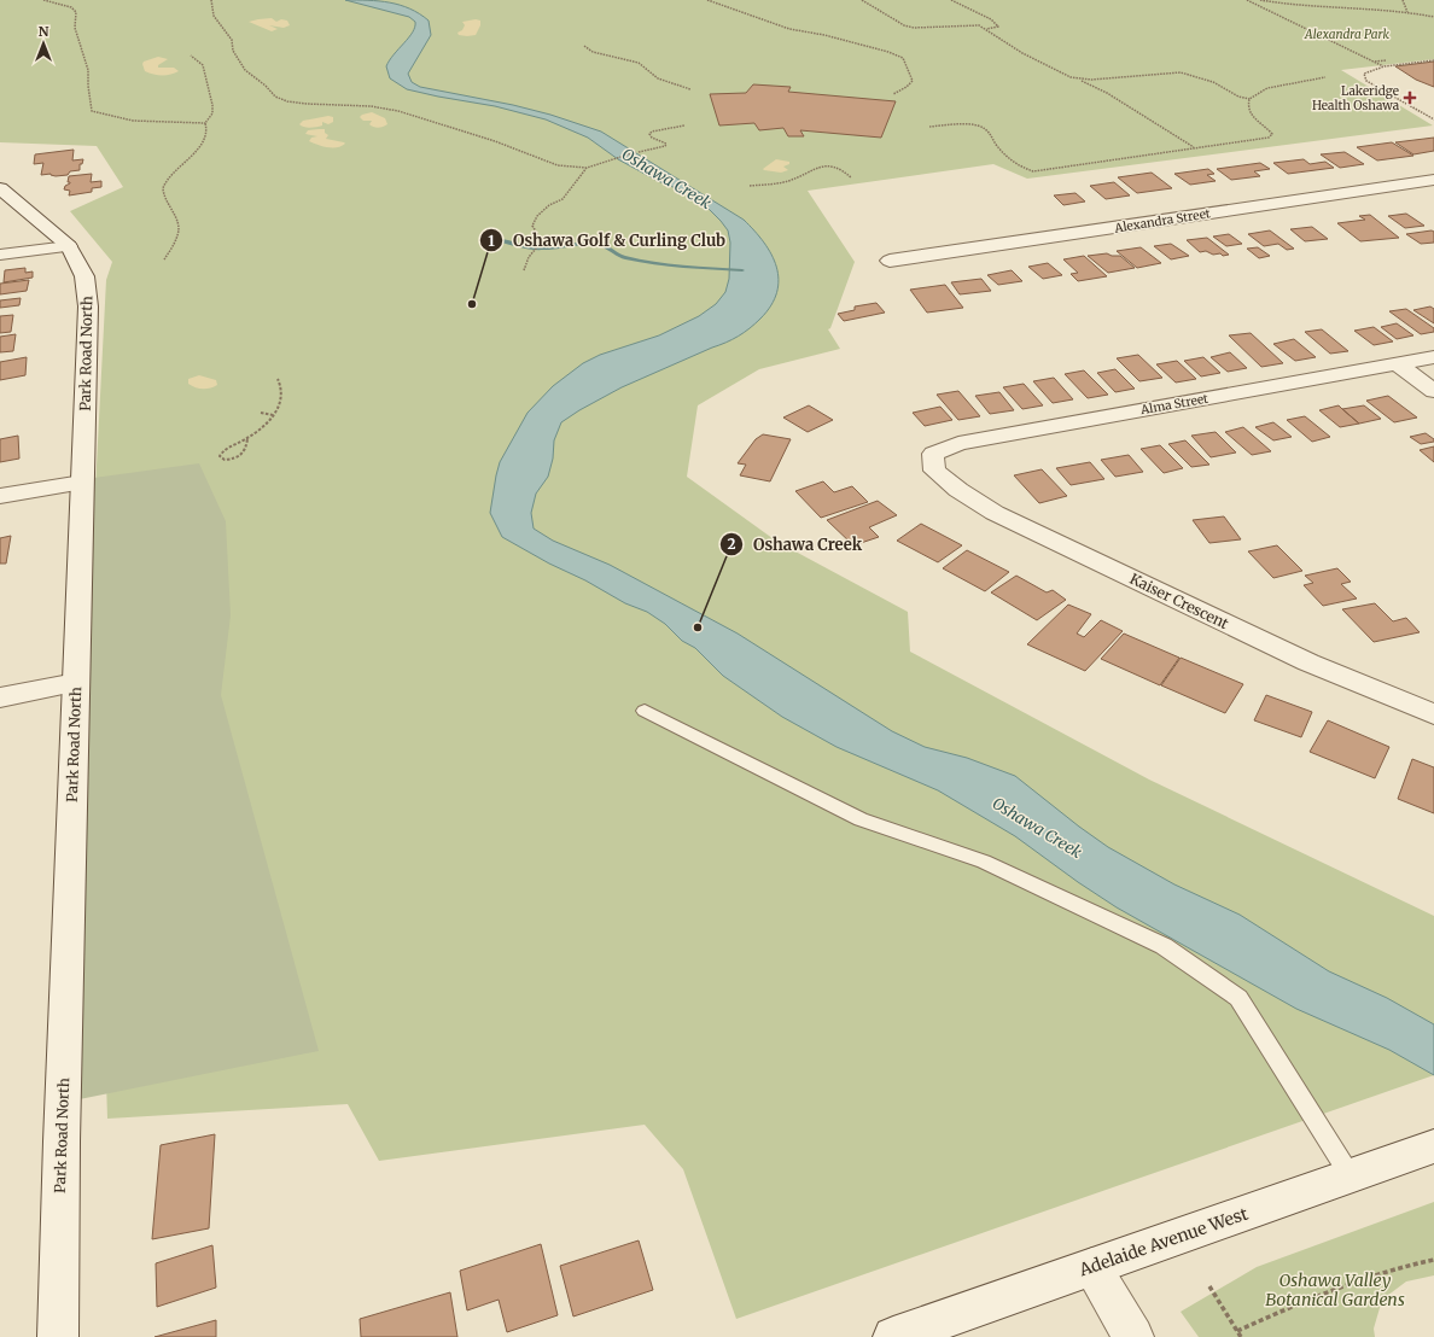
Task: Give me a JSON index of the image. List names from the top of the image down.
{
  "streets": {
    "street": [
      "Alexandra Street",
      "Park Road North",
      "Alma Street",
      "Kaiser Crescent",
      "Adelaide Avenue West"
    ]
  },
  "crossings": [
    ["Alma Street", "Kaiser Crescent"]
  ],
  "water": ["Oshawa Creek"],
  "parks": ["Alexandra Park", "Oshawa Valley Botanical Gardens"],
  "places": {
    "health": ["Lakeridge Health Oshawa"],
    "other": ["Oshawa Golf & Curling Club", "Oshawa Creek"]
  },
  "north": "top"
}
